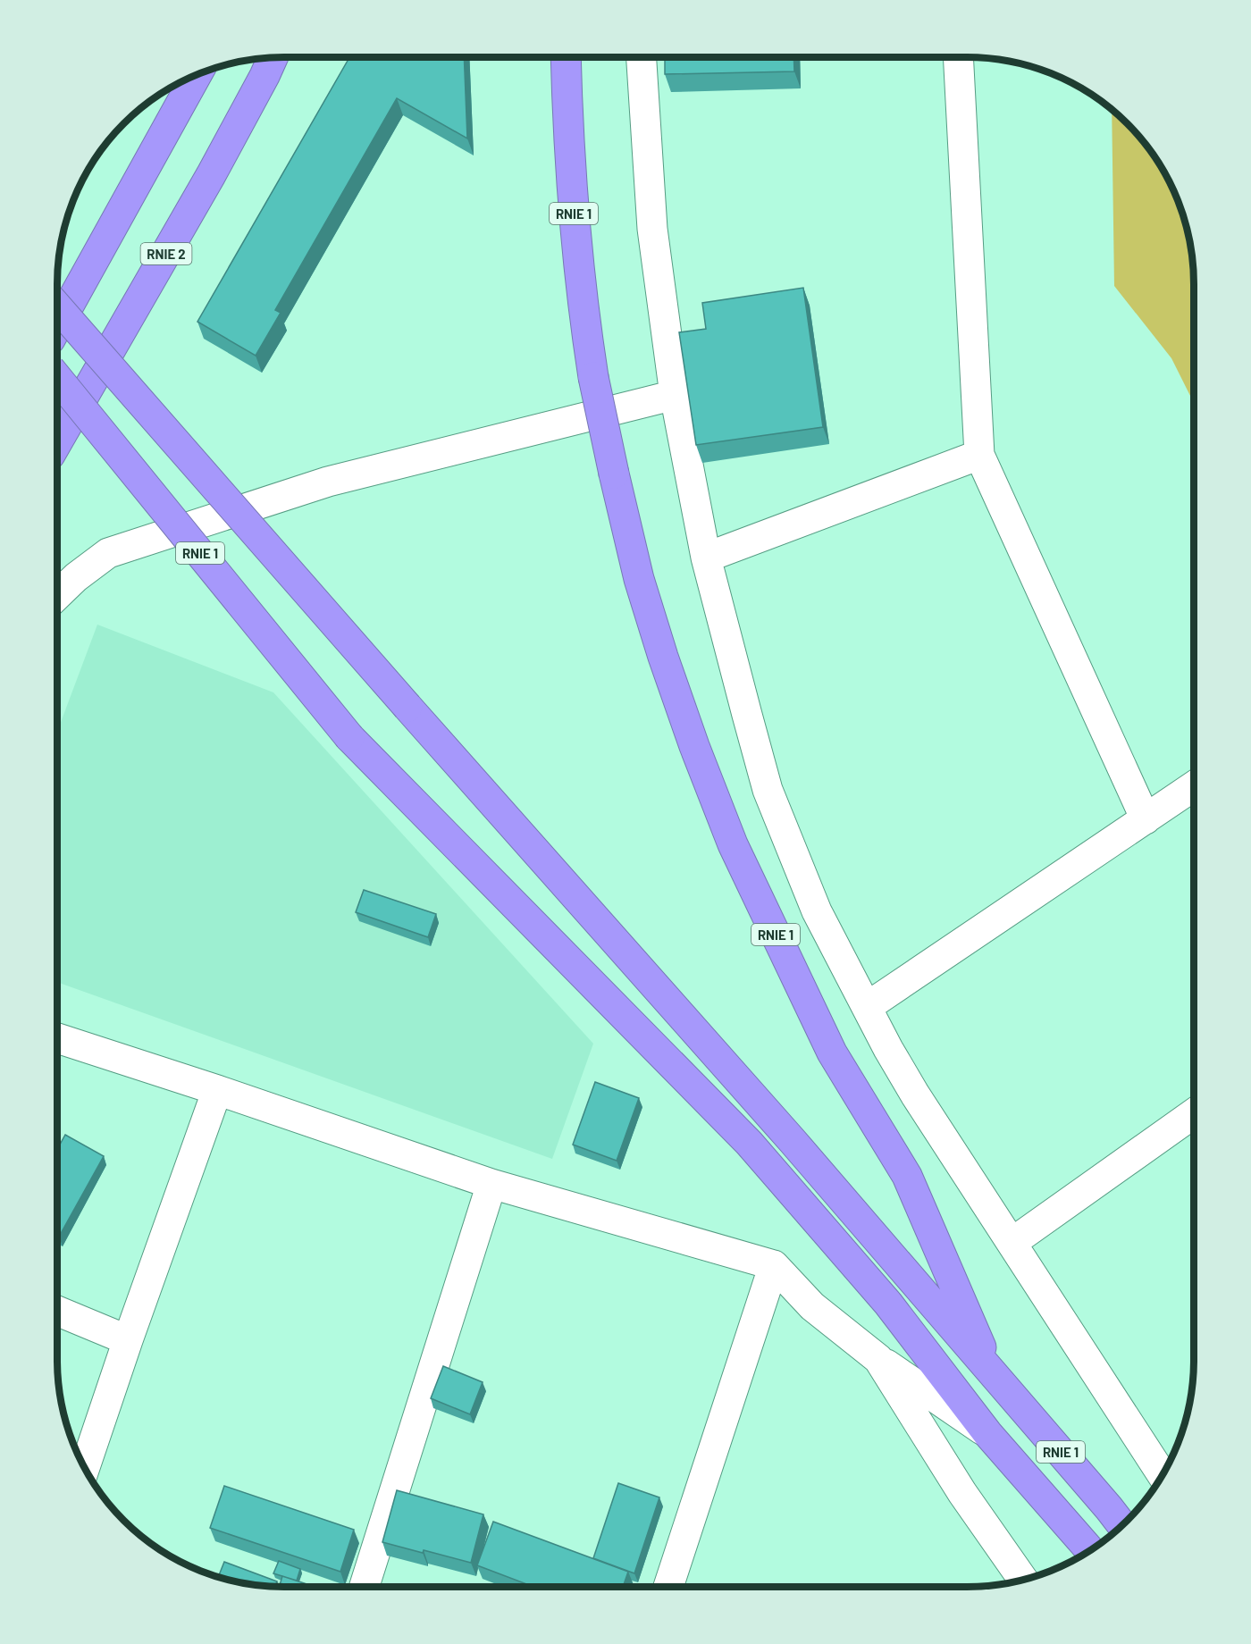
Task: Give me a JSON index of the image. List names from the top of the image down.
{
  "streets": {
    "highway": ["RNIE 1", "RNIE 2"]
  }
}
